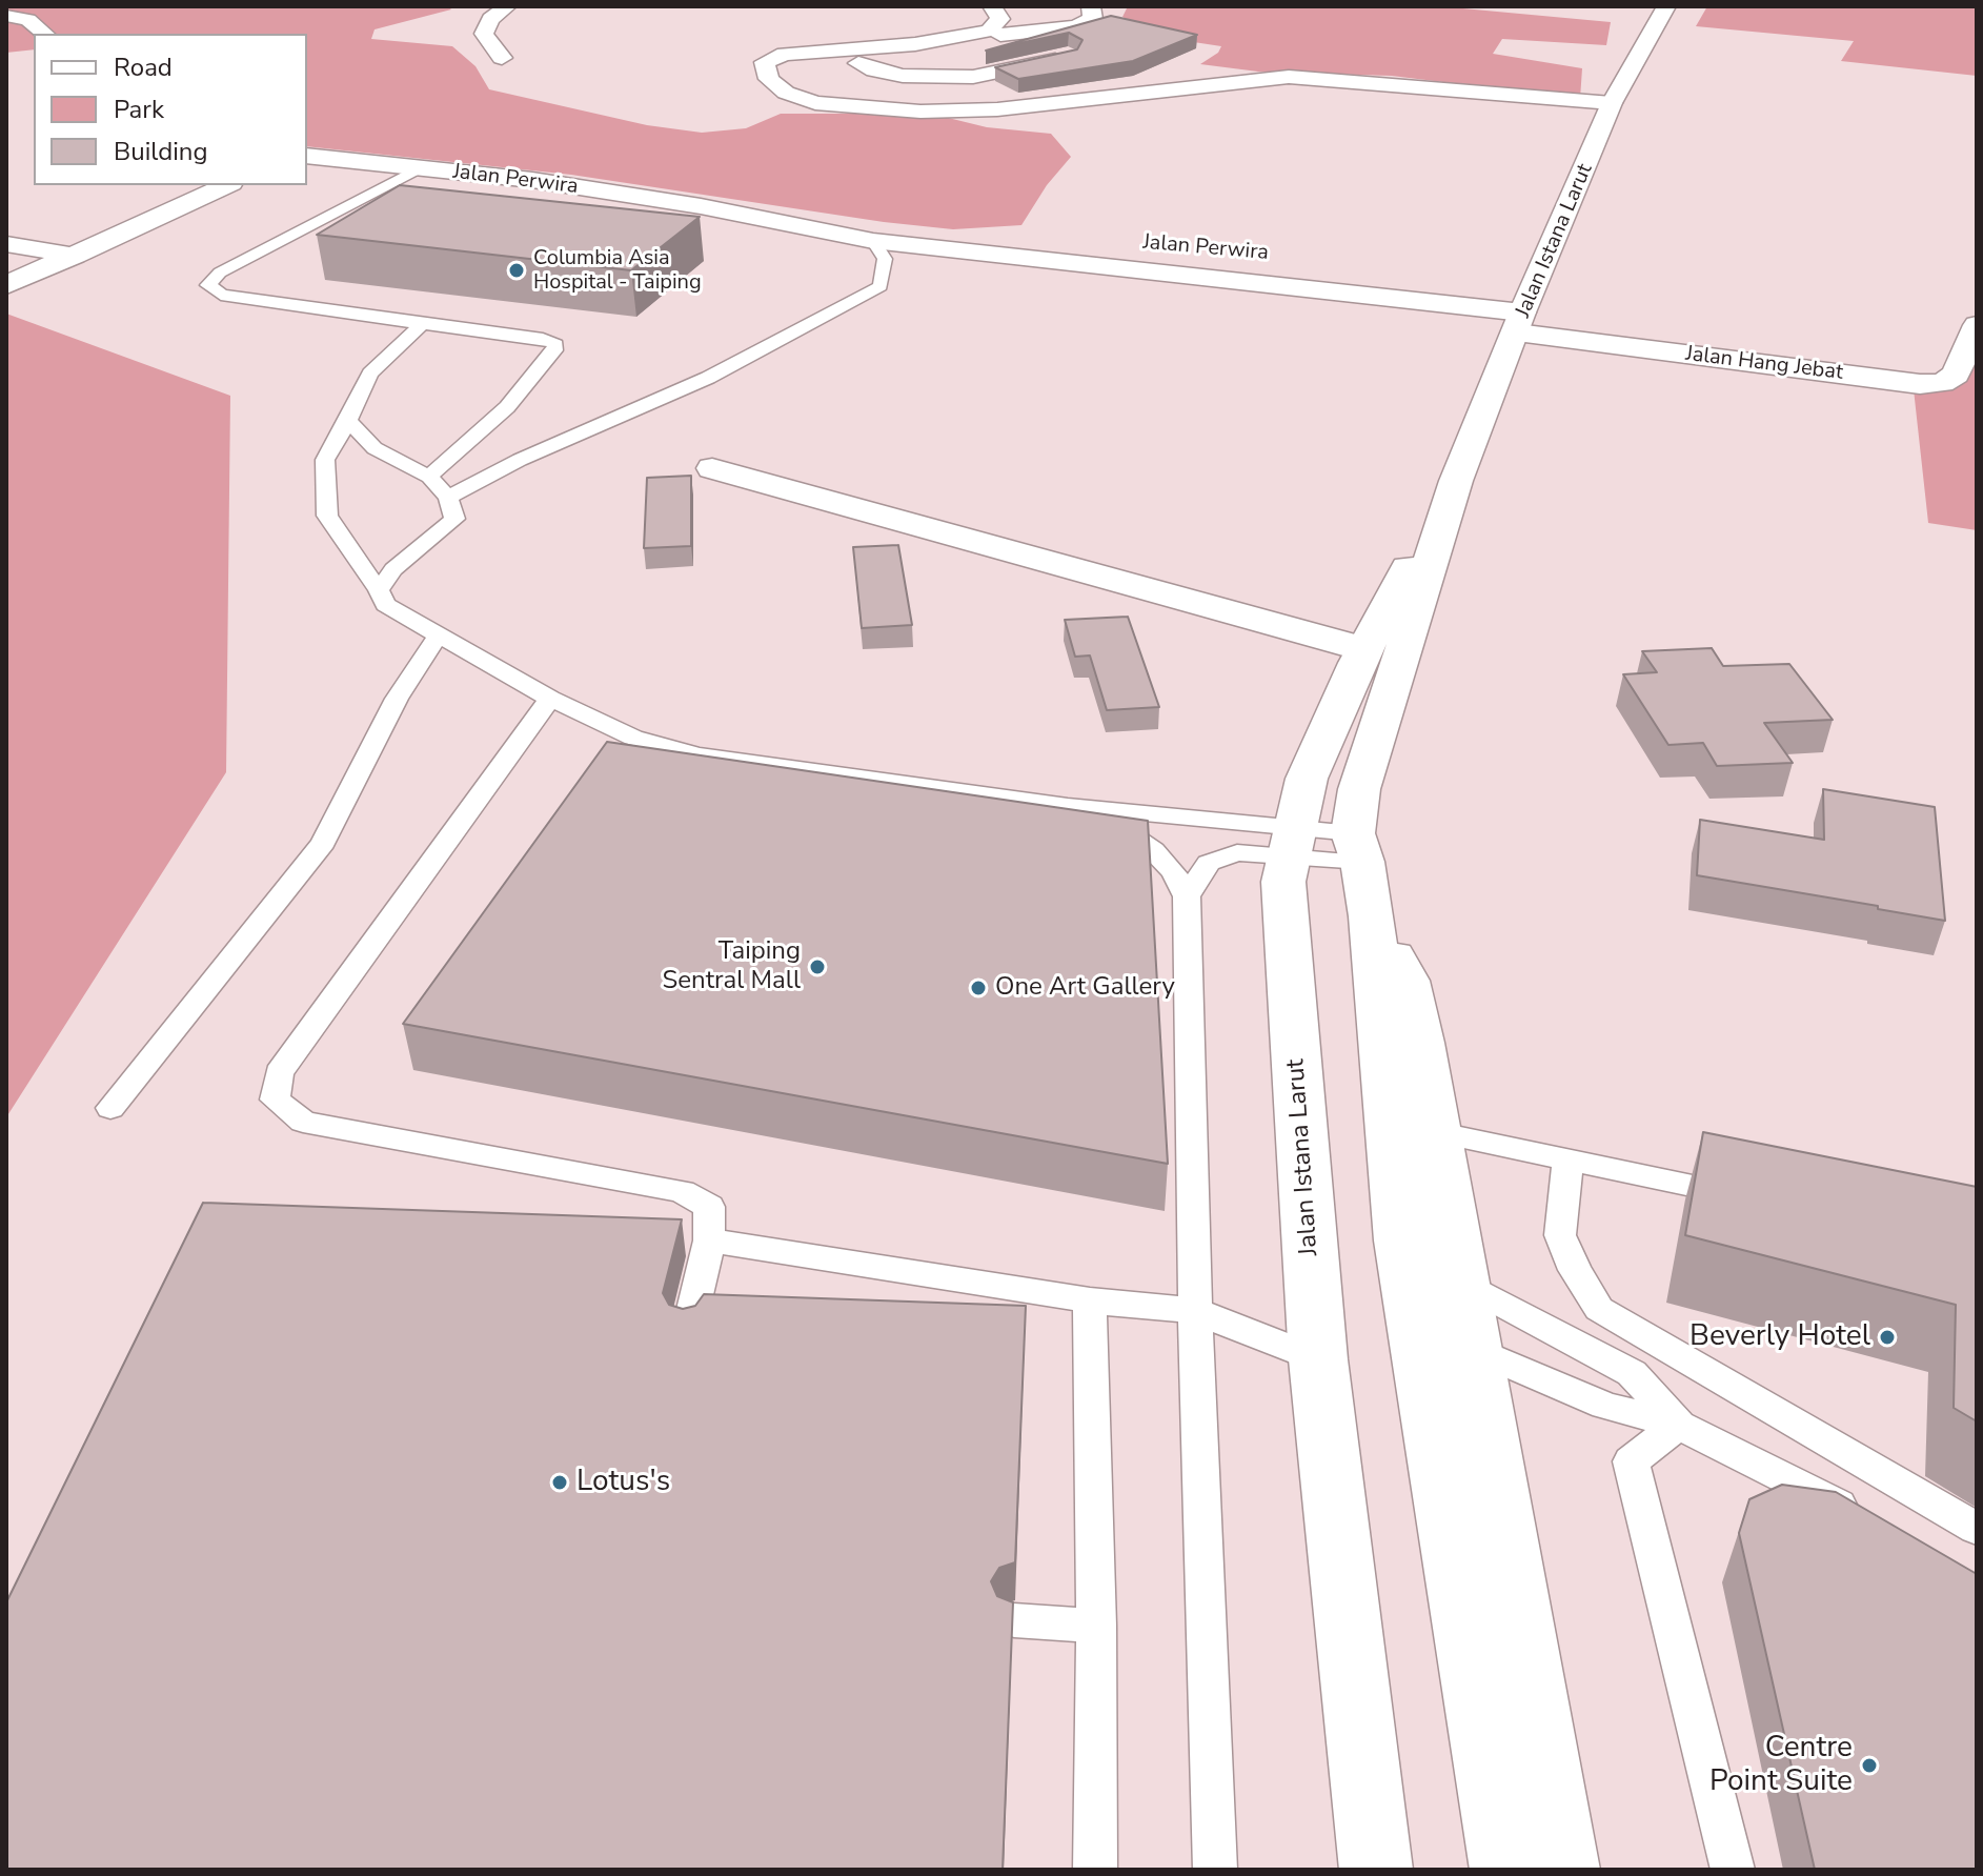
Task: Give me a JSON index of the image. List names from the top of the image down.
{
  "streets": {
    "street": ["Jalan Perwira", "Jalan Istana Larut", "Jalan Hang Jebat"]
  },
  "crossings": [
    ["Jalan Perwira", "Jalan Istana Larut"],
    ["Jalan Perwira", "Jalan Hang Jebat"],
    ["Jalan Istana Larut", "Jalan Hang Jebat"]
  ],
  "places": [
    "Columbia Asia Hospital - Taiping",
    "Taiping Sentral Mall",
    "One Art Gallery",
    "Beverly Hotel",
    "Lotus's",
    "Centre Point Suite"
  ],
  "legend": ["Road", "Park", "Building"]
}
